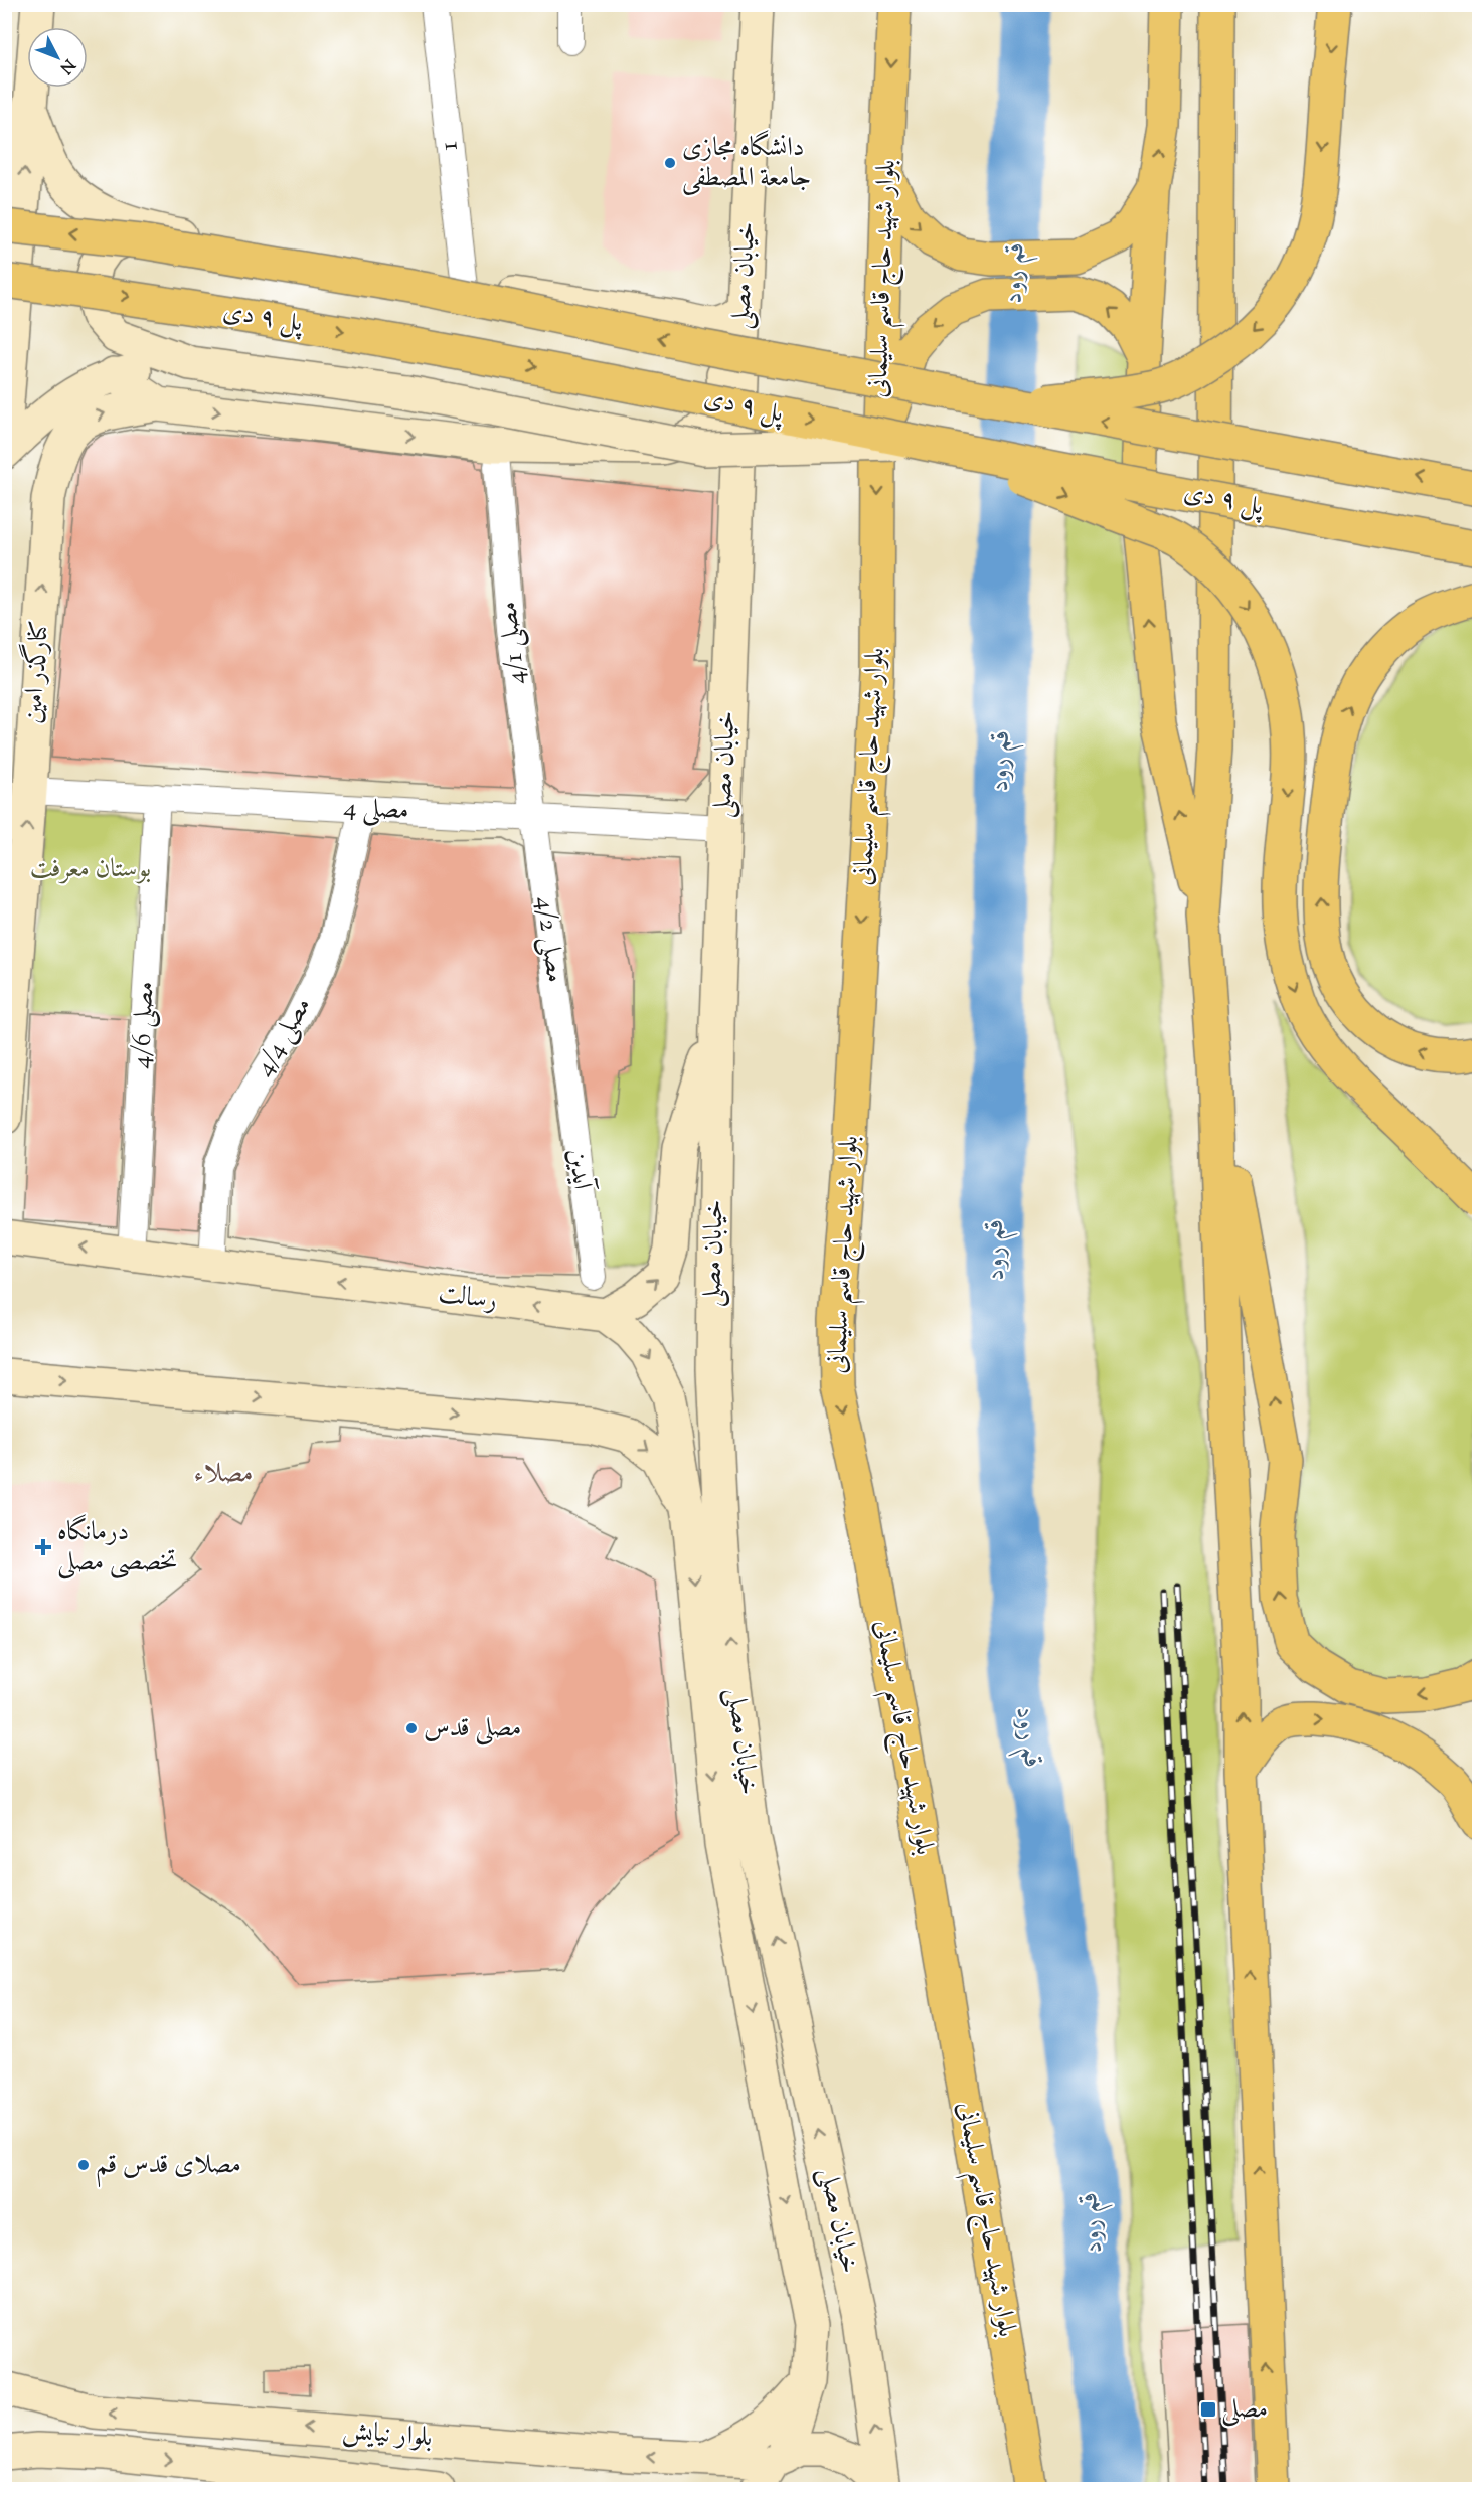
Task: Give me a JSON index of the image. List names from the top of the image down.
{
  "streets": {
    "main road": [
      "خیابان مصلی",
      "بلوار شهید حاج قاسم سلیمانی",
      "پل ۹ دی",
      "کنارگذر امین",
      "رسالت",
      "بلوار نیایش"
    ],
    "street": [
      "1",
      "مصلی 4/1",
      "مصلی 4",
      "مصلی 4/2",
      "مصلی 4/6",
      "مصلی 4/4",
      "آیدین"
    ]
  },
  "crossings": [
    ["خیابان مصلی", "مصلی 4"],
    ["خیابان مصلی", "رسالت"],
    ["خیابان مصلی", "بلوار نیایش"],
    ["مصلی 4/1", "مصلی 4"],
    ["مصلی 4/1", "مصلی 4/2"],
    ["کنارگذر امین", "مصلی 4"],
    ["مصلی 4", "مصلی 4/2"],
    ["مصلی 4", "مصلی 4/6"],
    ["مصلی 4", "مصلی 4/4"],
    ["مصلی 4/2", "آیدین"],
    ["مصلی 4/6", "رسالت"],
    ["مصلی 4/4", "رسالت"]
  ],
  "districts": ["مصلاء"],
  "water": ["قم رود"],
  "parks": ["بوستان معرفت"],
  "places": {
    "other": ["دانشگاه مجازی جامعة المصطفی", "مصلی قدس", "مصلای قدس قم"],
    "health": ["درمانگاه تخصصی مصلی"],
    "transit": ["مصلی"]
  },
  "north": "bottom right"
}
